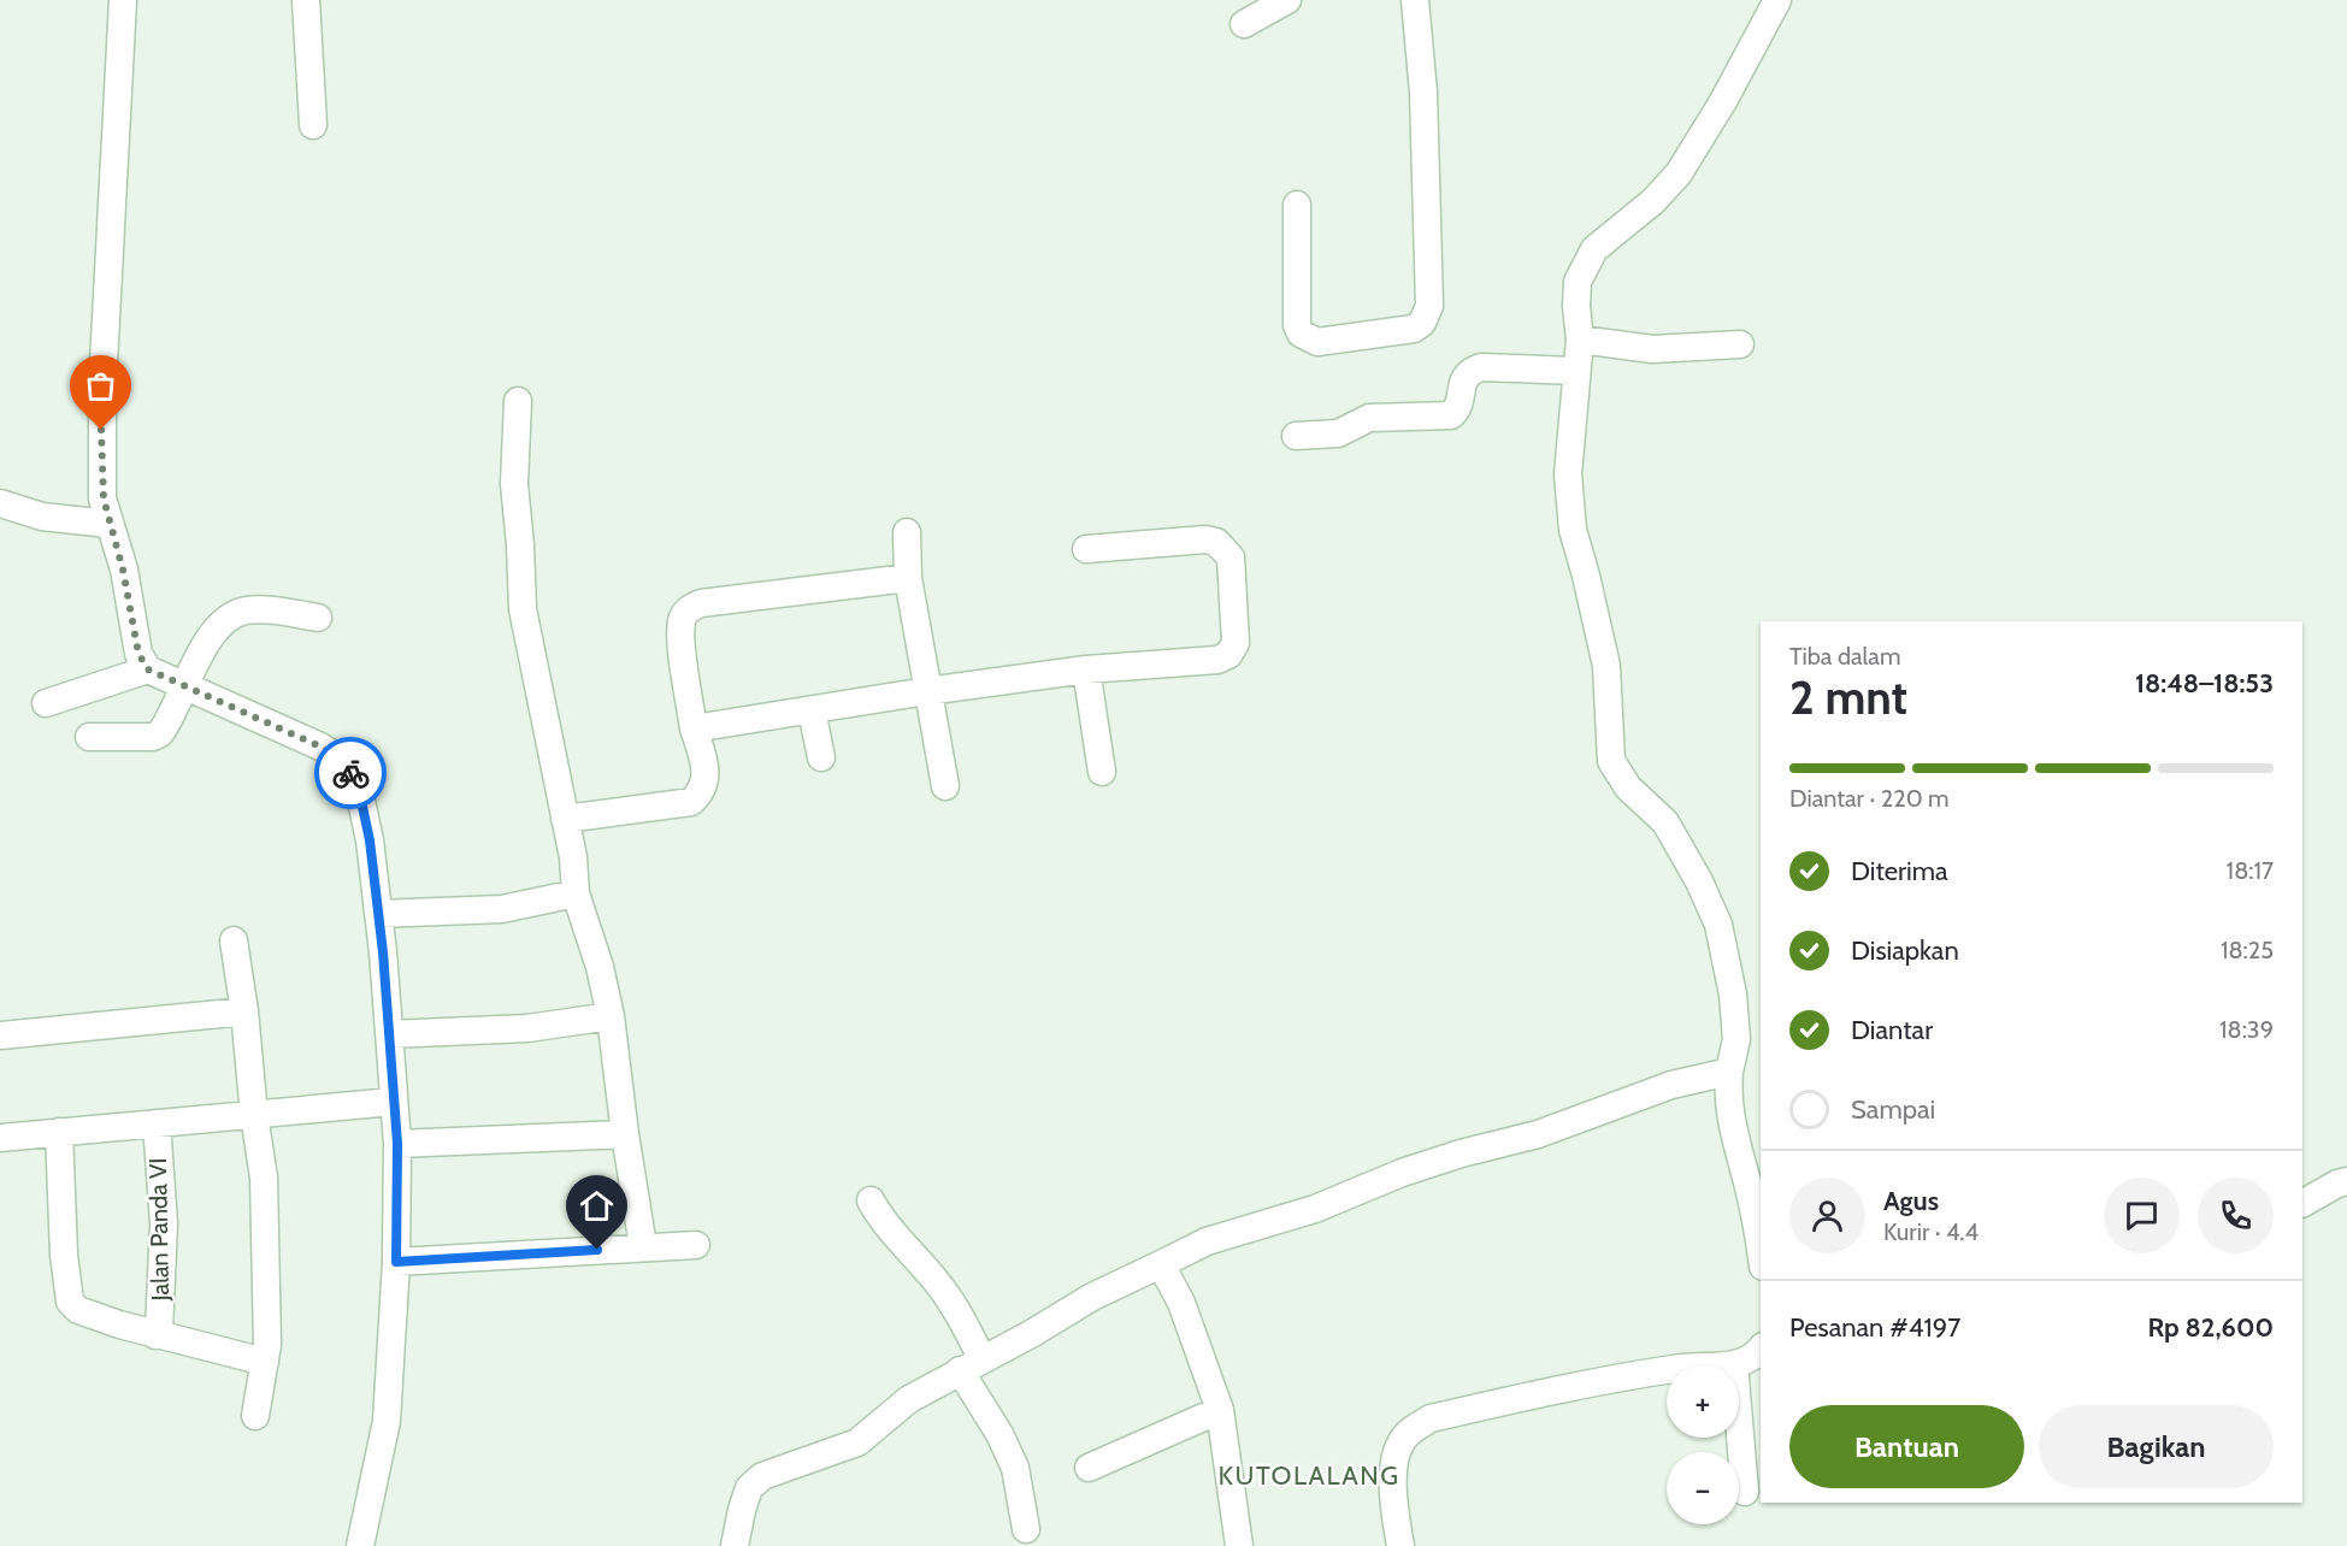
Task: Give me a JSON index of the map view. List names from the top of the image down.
{
  "streets": {
    "street": ["Jalan Panda VI"]
  },
  "districts": ["KUTOLALANG"],
  "page": {
    "heading": ["2 mnt", "Tiba dalam", "18:48–18:53"],
    "panel": [
      "Agus",
      "Kurir · 4.4",
      "Pesanan #4197",
      "Rp 82,600"
    ],
    "bar": "Diantar · 220 m",
    "list": [
      ["Diterima", "18:17"],
      ["Disiapkan", "18:25"],
      ["Diantar", "18:39"],
      "Sampai"
    ],
    "map_buttons": ["+", "−"],
    "buttons": ["Bantuan", "Bagikan"]
  }
}
